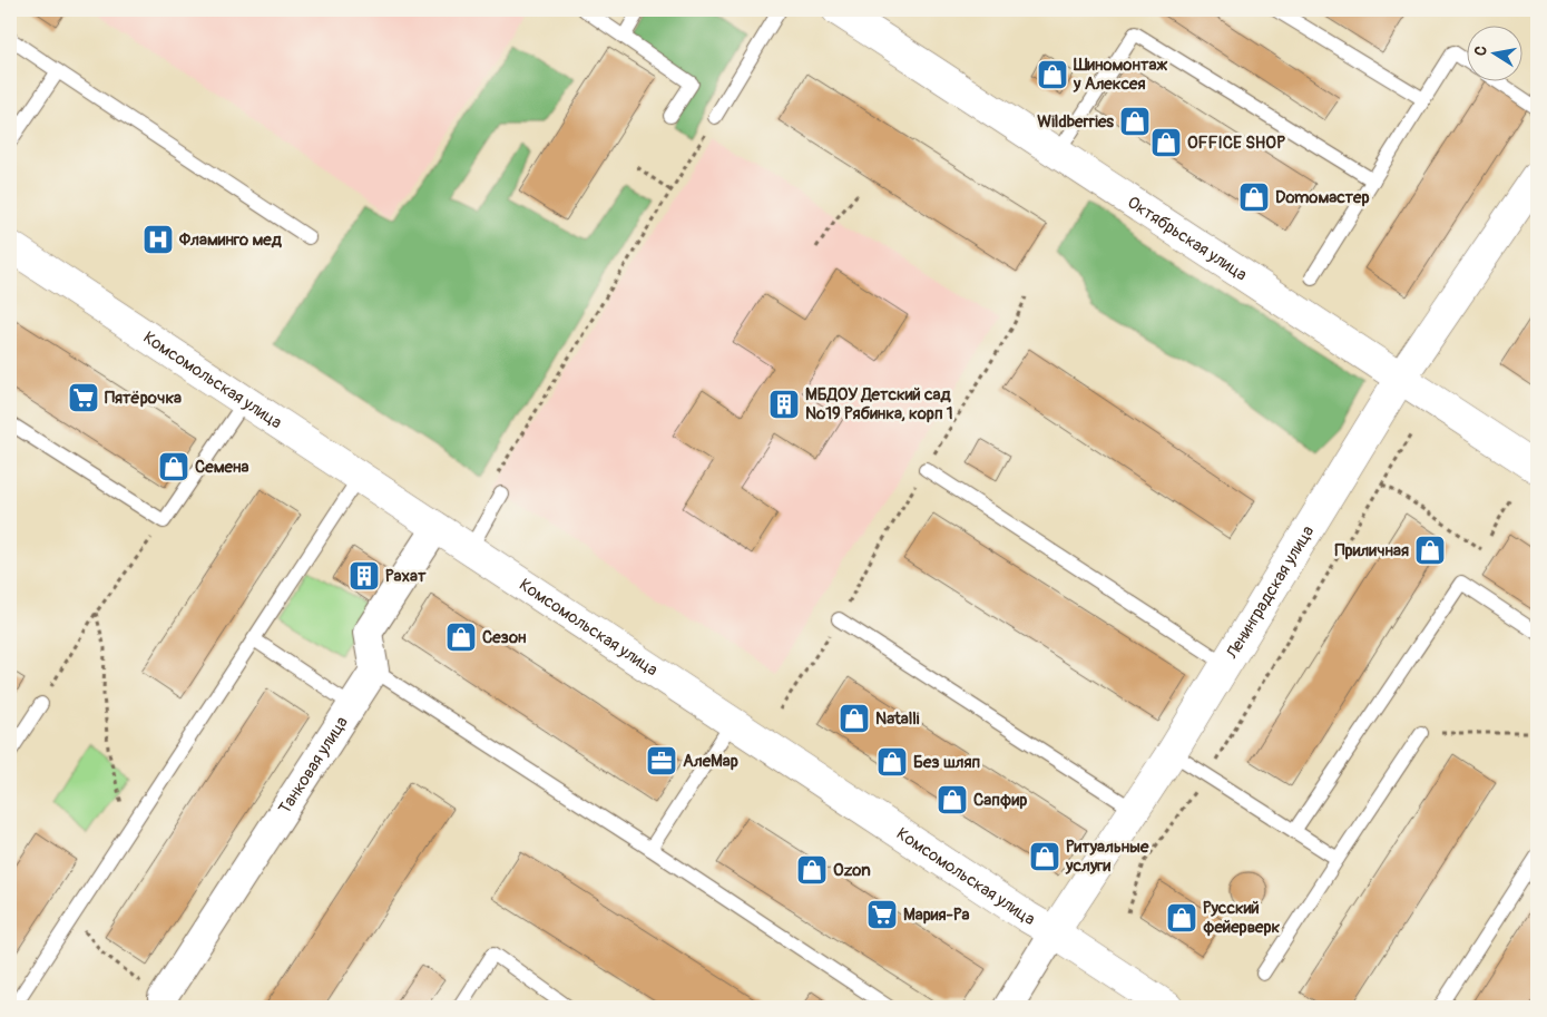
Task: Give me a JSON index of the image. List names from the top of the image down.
{
  "streets": {
    "main road": ["Октябрьская улица", "Комсомольская улица", "Ленинградская улица"],
    "street": ["Танковая улица"]
  },
  "crossings": [
    ["Октябрьская улица", "Ленинградская улица"],
    ["Комсомольская улица", "Ленинградская улица"]
  ],
  "places": {
    "shop": [
      "Шиномонтаж у Алексея",
      "Wildberries",
      "OFFICE SHOP",
      "Domoмастер",
      "Семена",
      "Приличная",
      "Сезон",
      "Natalli",
      "Без шляп",
      "Сапфир",
      "Ритуальные услуги",
      "Ozon",
      "Русский фейерверк"
    ],
    "hospital": ["Фламинго мед"],
    "supermarket": ["Пятёрочка", "Мария-Ра"],
    "building": ["МБДОУ Детский сад №19 Рябинка, корп 1", "Рахат"],
    "office": ["АлеМар"]
  },
  "north": "left"
}
